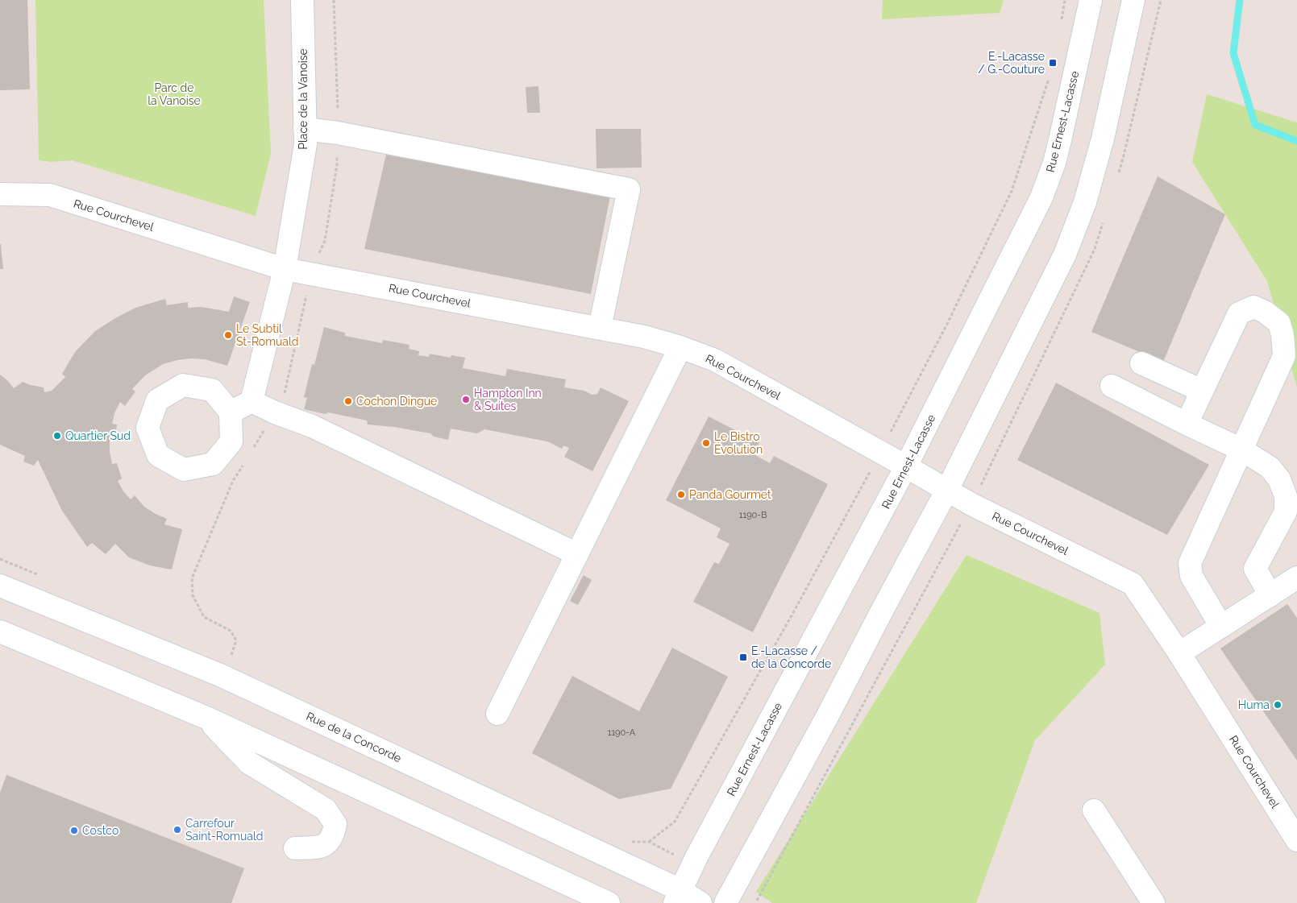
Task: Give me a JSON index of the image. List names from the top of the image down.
{
  "streets": {
    "street": [
      "Place de la Vanoise",
      "Rue Ernest-Lacasse",
      "Rue Courchevel",
      "Rue de la Concorde"
    ]
  },
  "crossings": [
    ["Place de la Vanoise", "Rue Courchevel"],
    ["Rue Ernest-Lacasse", "Rue Courchevel"],
    ["Rue Ernest-Lacasse", "Rue de la Concorde"]
  ],
  "parks": ["Parc de la Vanoise"],
  "places": {
    "transit": ["E.-Lacasse / G.-Couture", "E.-Lacasse / de la Concorde"],
    "other": [
      "Le Subtil St-Romuald",
      "Hampton Inn & Suites",
      "Cochon Dingue",
      "Quartier Sud",
      "Le Bistro Évolution",
      "Panda Gourmet",
      "Huma",
      "Carrefour Saint-Romuald",
      "Costco"
    ]
  },
  "house_numbers": ["1190-B", "1190-A"]
}
